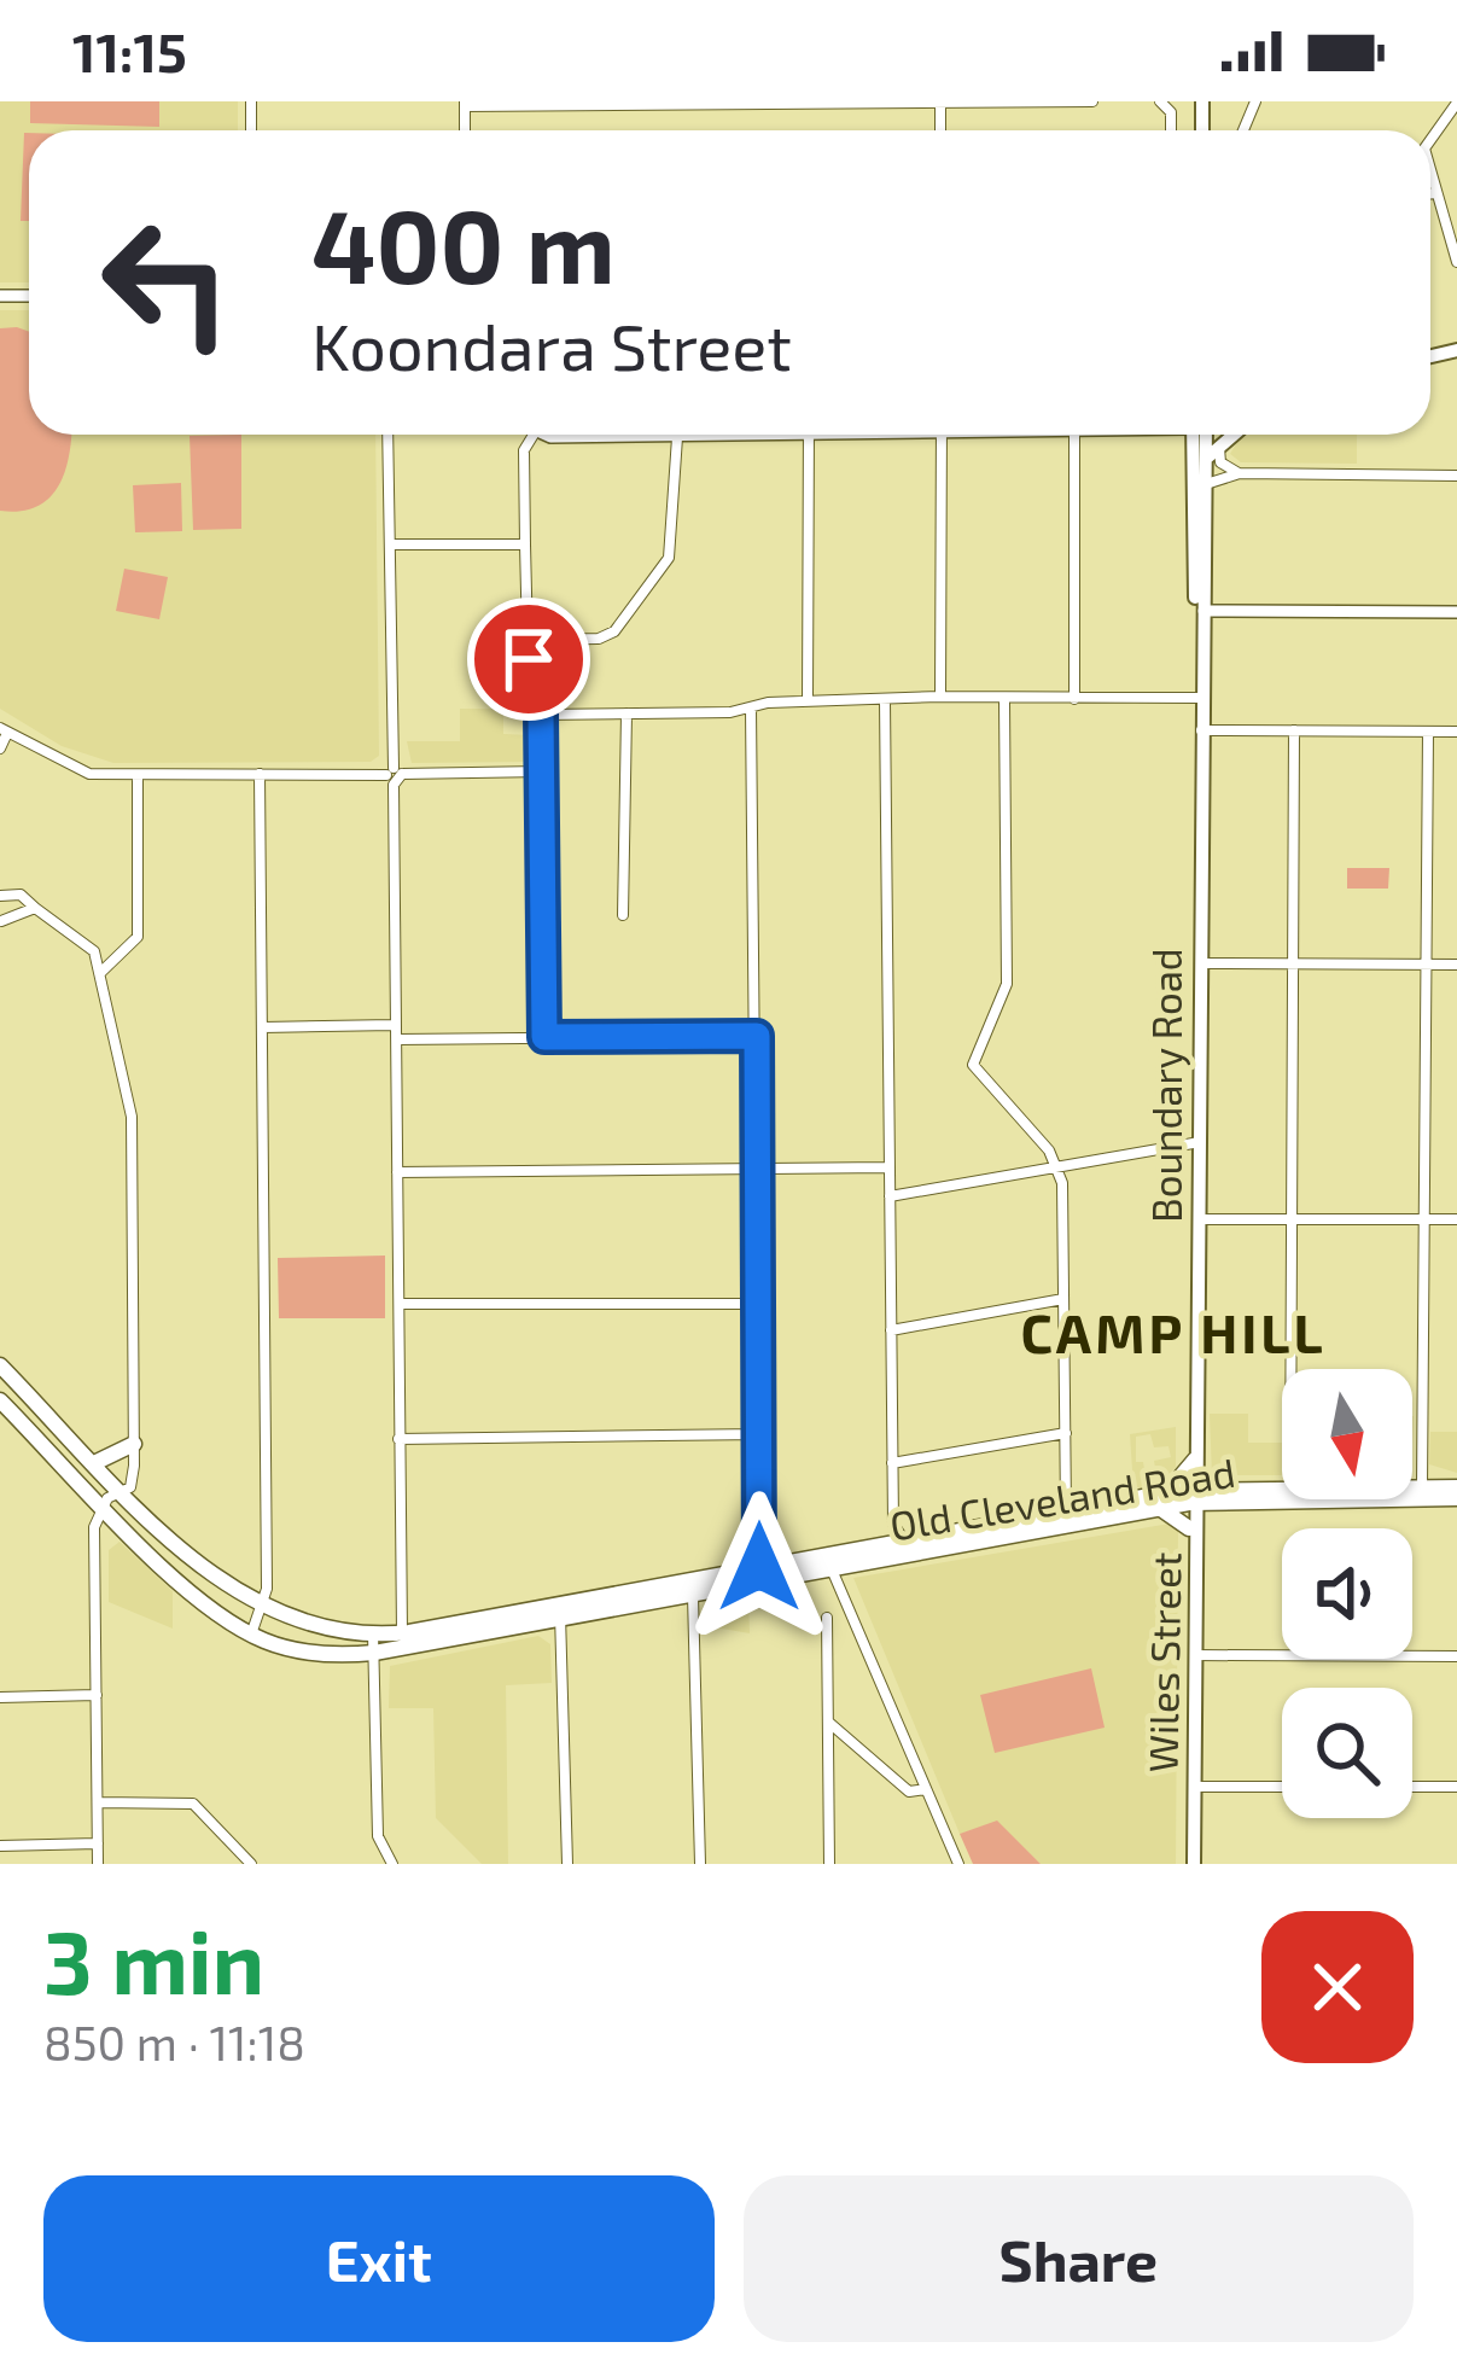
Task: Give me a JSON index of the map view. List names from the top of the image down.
{
  "streets": {
    "highway": ["Old Cleveland Road"],
    "main road": ["Boundary Road", "Wiles Street"]
  },
  "crossings": [
    ["Boundary Road", "Old Cleveland Road"],
    ["Boundary Road", "Wiles Street"],
    ["Old Cleveland Road", "Wiles Street"]
  ],
  "districts": ["CAMP HILL"],
  "north": "bottom",
  "page": {
    "status": "11:15",
    "turn": ["400 m", "Koondara Street"],
    "heading": ["3 min", "850 m · 11:18"],
    "buttons": ["Exit", "Share"]
  }
}
